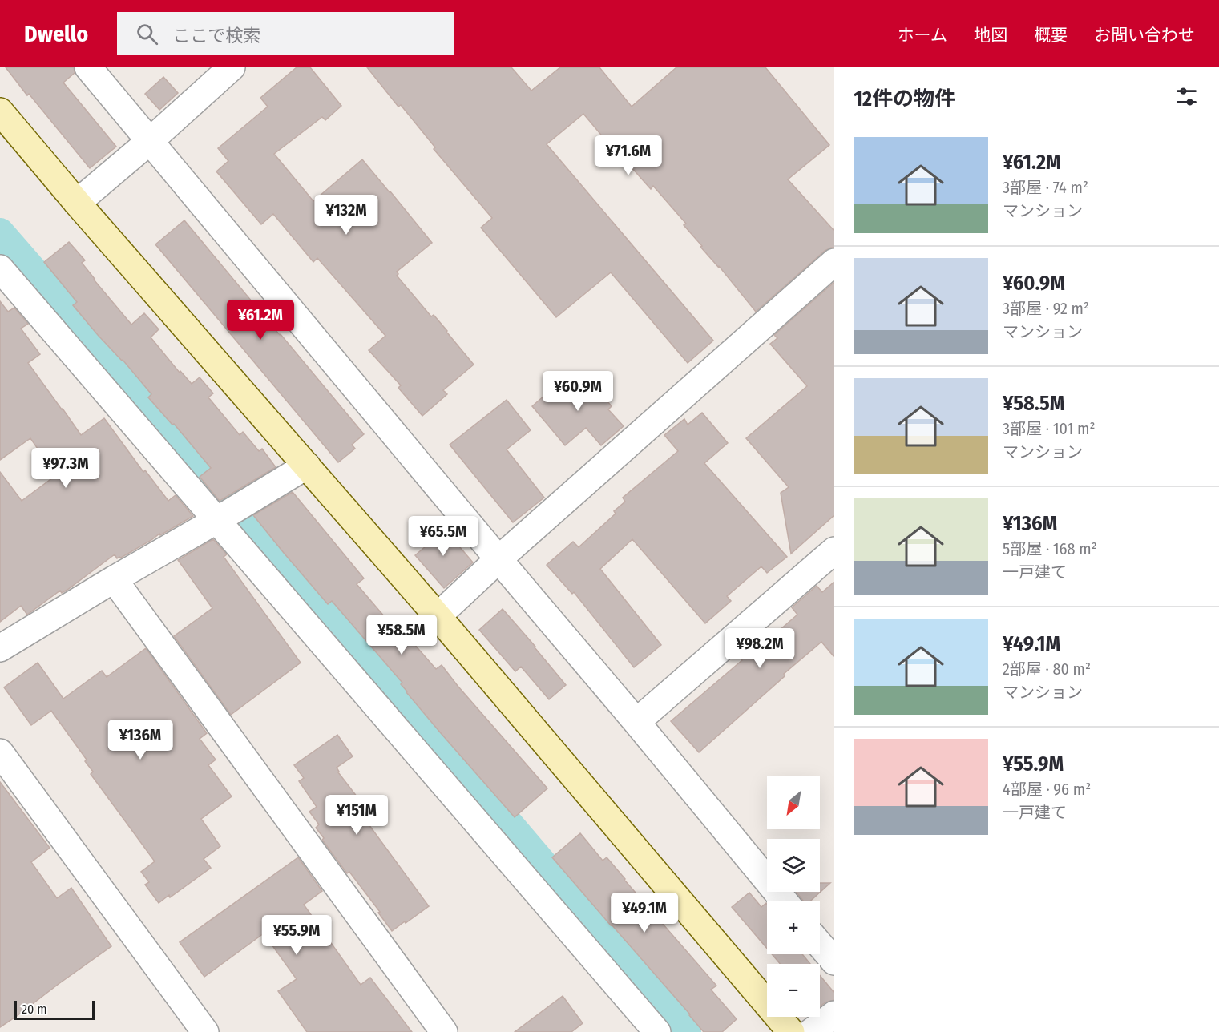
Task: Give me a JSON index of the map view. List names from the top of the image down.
{
  "scale_bar": "20 m",
  "north": "bottom left",
  "page": {
    "header": "Dwello",
    "search": "ここで検索",
    "nav": [
      "ホーム",
      "地図",
      "概要",
      "お問い合わせ"
    ],
    "heading": "12件の物件",
    "list": [
      {
        "name": "¥61.2M",
        "note": "3部屋 · 74 m² · マンション"
      },
      {
        "name": "¥60.9M",
        "note": "3部屋 · 92 m² · マンション"
      },
      {
        "name": "¥58.5M",
        "note": "3部屋 · 101 m² · マンション"
      },
      {
        "name": "¥136M",
        "note": "5部屋 · 168 m² · 一戸建て"
      },
      {
        "name": "¥49.1M",
        "note": "2部屋 · 80 m² · マンション"
      },
      {
        "name": "¥55.9M",
        "note": "4部屋 · 96 m² · 一戸建て"
      }
    ],
    "price": [
      "¥71.6M",
      "¥132M",
      "¥61.2M",
      "¥60.9M",
      "¥97.3M",
      "¥65.5M",
      "¥58.5M",
      "¥98.2M",
      "¥136M",
      "¥151M",
      "¥49.1M",
      "¥55.9M"
    ],
    "map_buttons": ["+", "−"],
    "scale": "20 m"
  }
}
